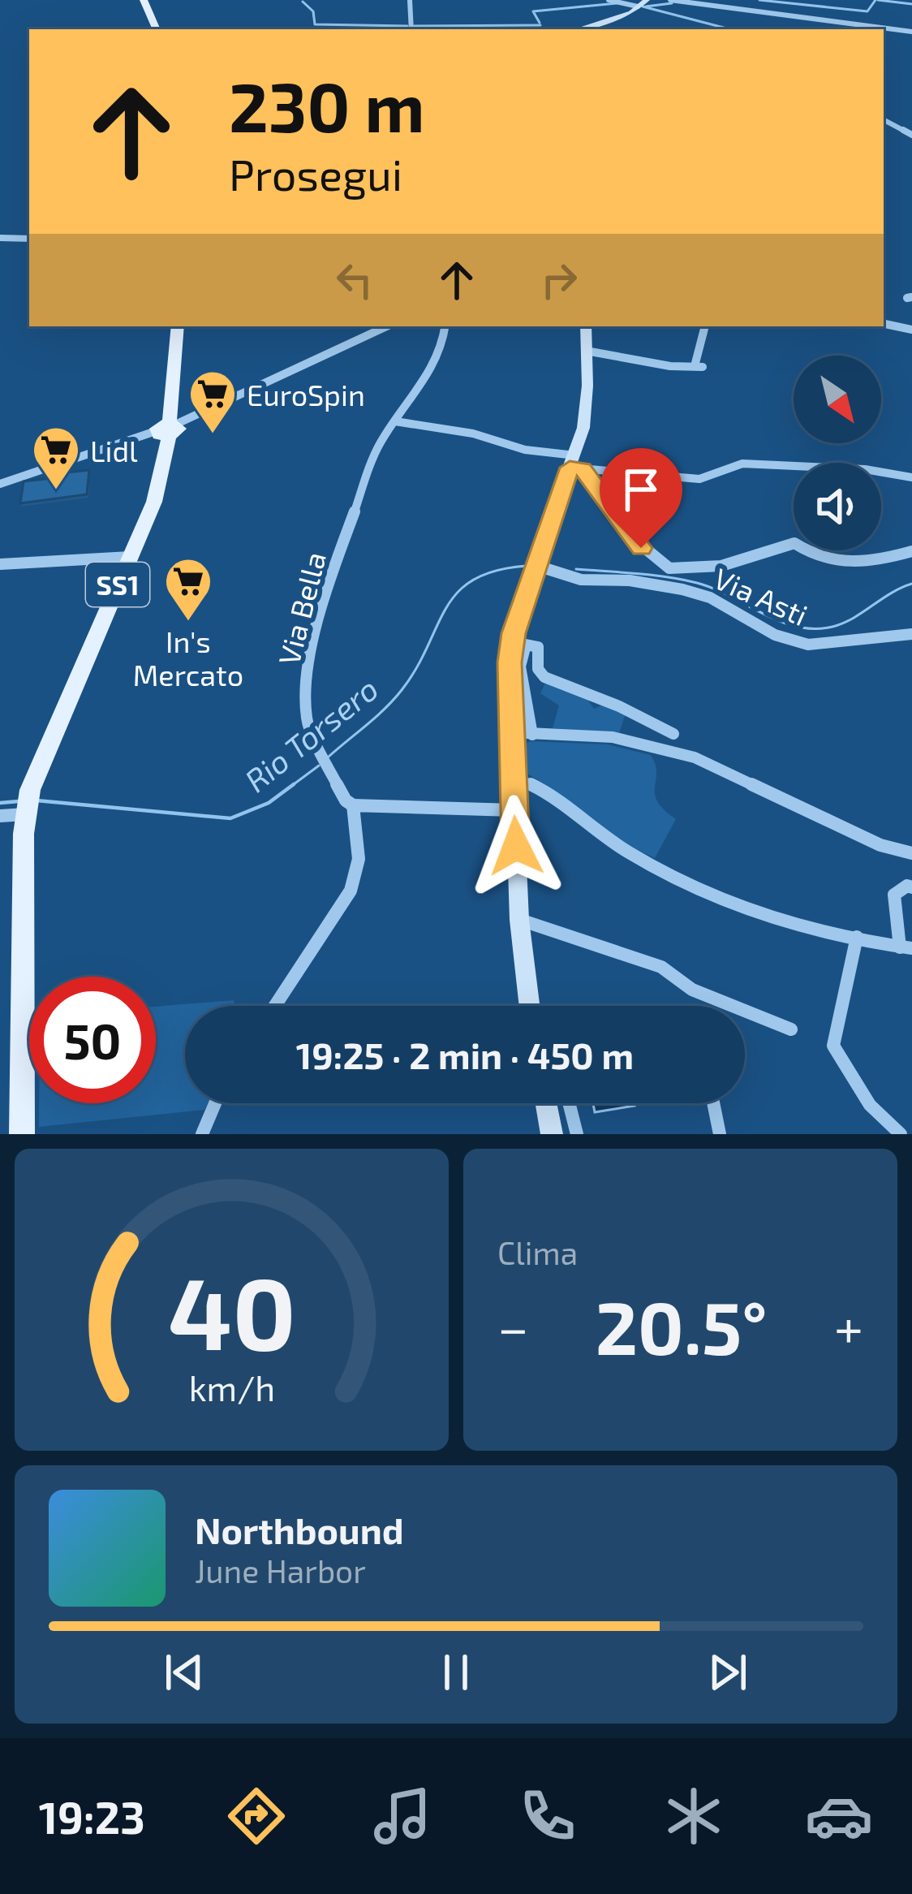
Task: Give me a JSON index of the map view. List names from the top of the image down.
{
  "streets": {
    "main road": ["SS1"],
    "street": ["Via Asti", "Via Bella"]
  },
  "water": ["Rio Torsero"],
  "places": {
    "supermarket": ["EuroSpin", "Lidl", "In's Mercato"]
  },
  "north": "bottom right",
  "page": {
    "turn": ["230 m", "Prosegui"],
    "limit": "50",
    "trip": "19:25 · 2 min · 450 m",
    "tile": "Clima",
    "heat": ["−", "20.5°", "+"],
    "song": ["Northbound", "June Harbor"],
    "tabs": "19:23",
    "gauge": ["40", "km/h"]
  }
}
